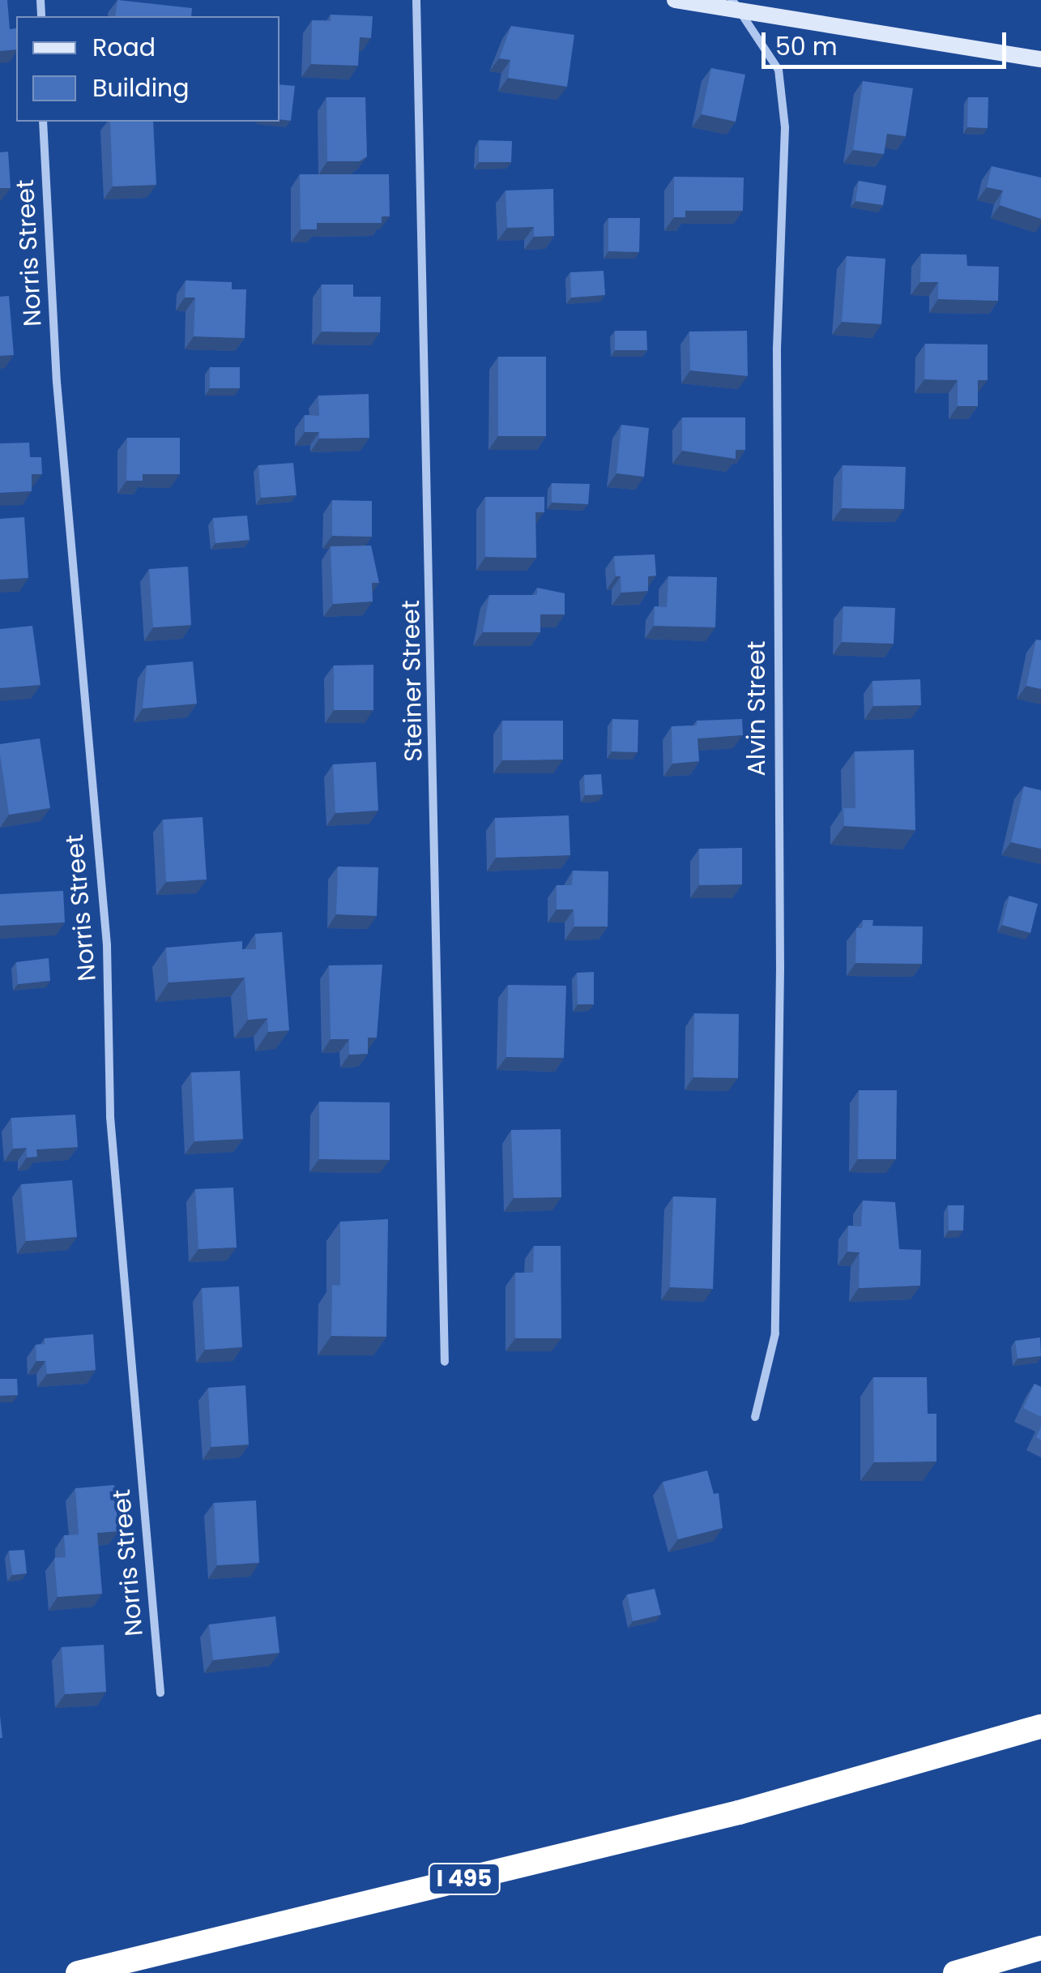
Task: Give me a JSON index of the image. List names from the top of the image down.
{
  "streets": {
    "highway": ["I 495"],
    "street": ["Norris Street", "Steiner Street", "Alvin Street"]
  },
  "legend": ["Road", "Building"],
  "scale_bar": "50 m"
}
